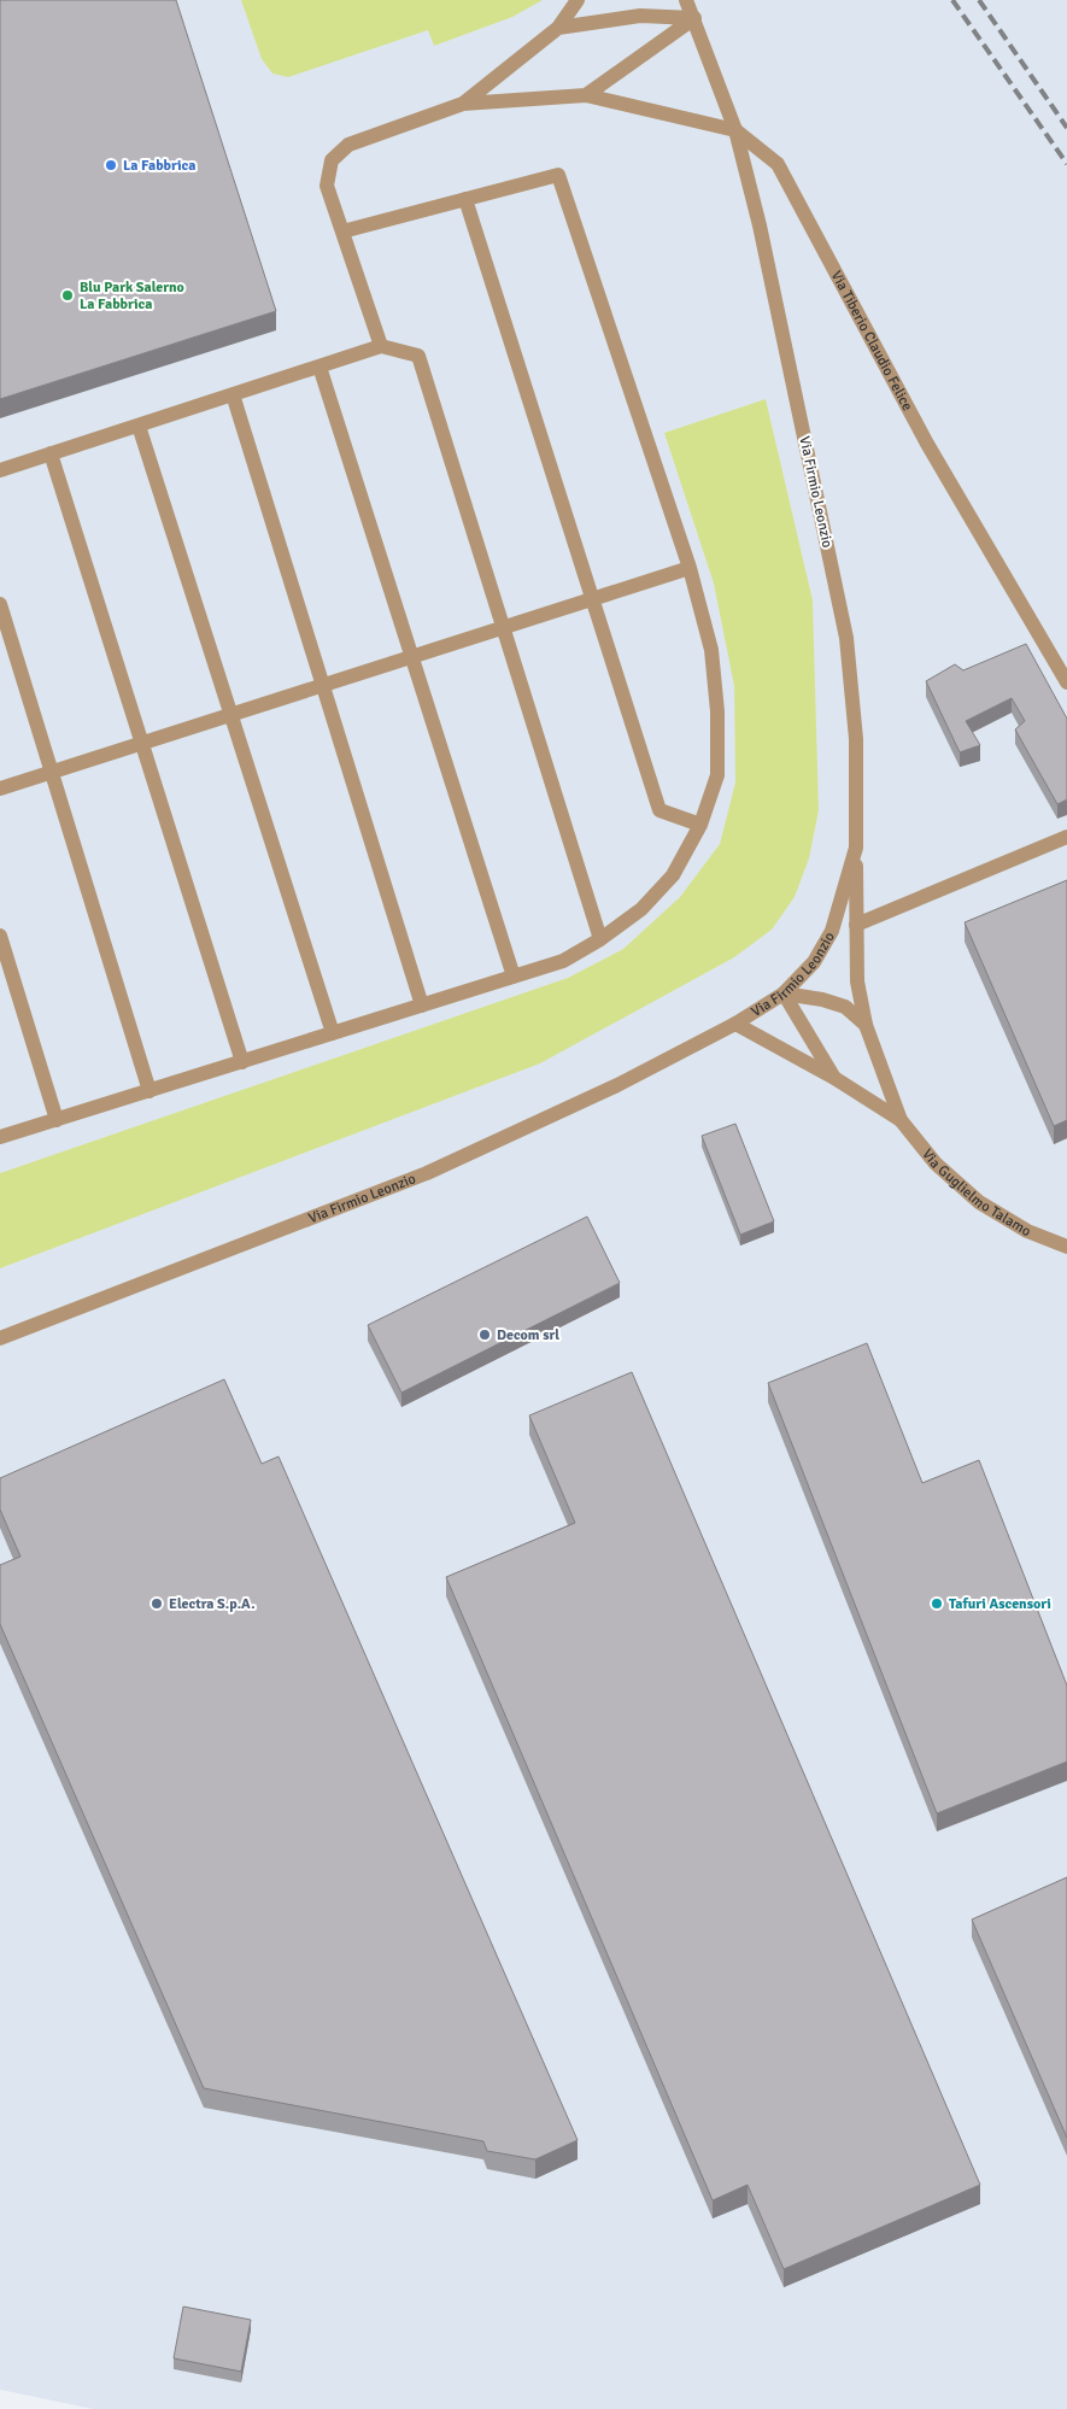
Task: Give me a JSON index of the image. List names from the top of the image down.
{
  "streets": {
    "street": ["Via Tiberio Claudio Felice", "Via Firmio Leonzio", "Via Guglielmo Talamo"]
  },
  "crossings": [
    ["Via Tiberio Claudio Felice", "Via Firmio Leonzio"]
  ],
  "places": [
    "La Fabbrica",
    "Blu Park Salerno La Fabbrica",
    "Decom srl",
    "Electra S.p.A.",
    "Tafuri Ascensori"
  ]
}
